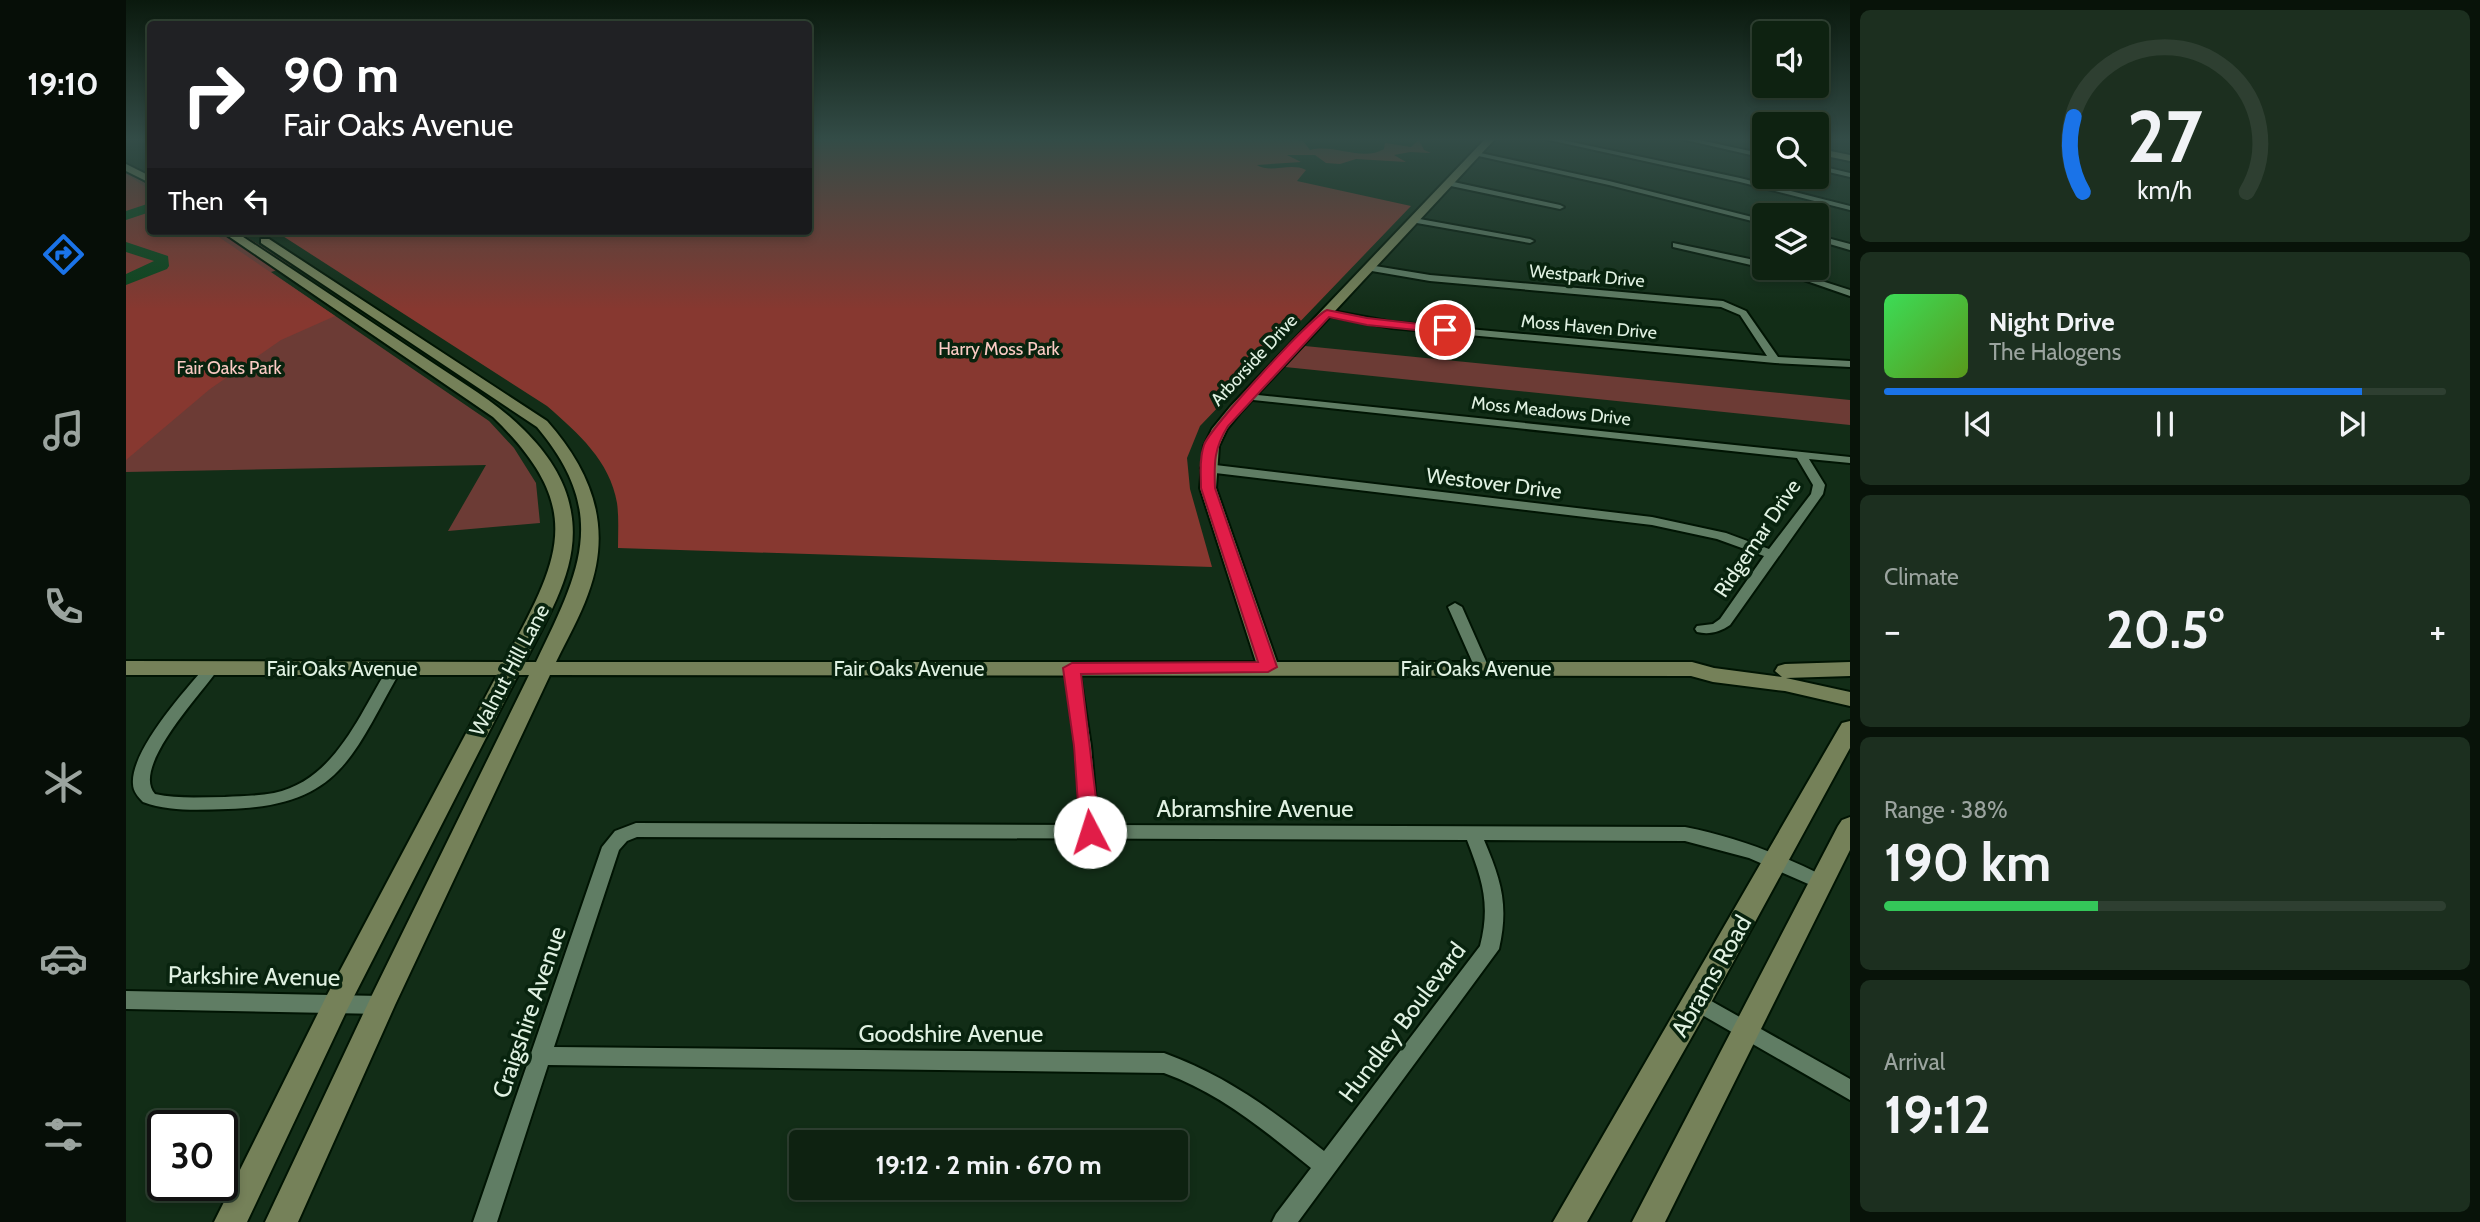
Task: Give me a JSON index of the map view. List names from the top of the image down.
{
  "streets": {
    "main road": [
      "Arborside Drive",
      "Fair Oaks Avenue",
      "Walnut Hill Lane",
      "Abrams Road"
    ],
    "street": [
      "Westpark Drive",
      "Moss Haven Drive",
      "Moss Meadows Drive",
      "Westover Drive",
      "Ridgemar Drive",
      "Abramshire Avenue",
      "Parkshire Avenue",
      "Craigshire Avenue",
      "Hundley Boulevard",
      "Goodshire Avenue"
    ]
  },
  "crossings": [
    ["Westpark Drive", "Moss Haven Drive"],
    ["Westpark Drive", "Arborside Drive"],
    ["Moss Haven Drive", "Arborside Drive"],
    ["Arborside Drive", "Moss Meadows Drive"],
    ["Arborside Drive", "Westover Drive"],
    ["Arborside Drive", "Fair Oaks Avenue"],
    ["Moss Meadows Drive", "Ridgemar Drive"],
    ["Westover Drive", "Ridgemar Drive"],
    ["Fair Oaks Avenue", "Walnut Hill Lane"],
    ["Walnut Hill Lane", "Parkshire Avenue"],
    ["Abramshire Avenue", "Abrams Road"],
    ["Abramshire Avenue", "Craigshire Avenue"],
    ["Abramshire Avenue", "Hundley Boulevard"],
    ["Craigshire Avenue", "Goodshire Avenue"],
    ["Hundley Boulevard", "Goodshire Avenue"]
  ],
  "parks": ["Harry Moss Park", "Fair Oaks Park"],
  "page": {
    "tabs": "19:10",
    "turn": ["90 m", "Fair Oaks Avenue"],
    "then": "Then",
    "song": ["Night Drive", "The Halogens"],
    "tile": [
      "Climate",
      ["Range · 38%", "190 km"],
      ["Arrival", "19:12"]
    ],
    "heat": ["−", "20.5°", "+"],
    "limit": "30",
    "trip": "19:12 · 2 min · 670 m",
    "gauge": ["27", "km/h"]
  }
}
